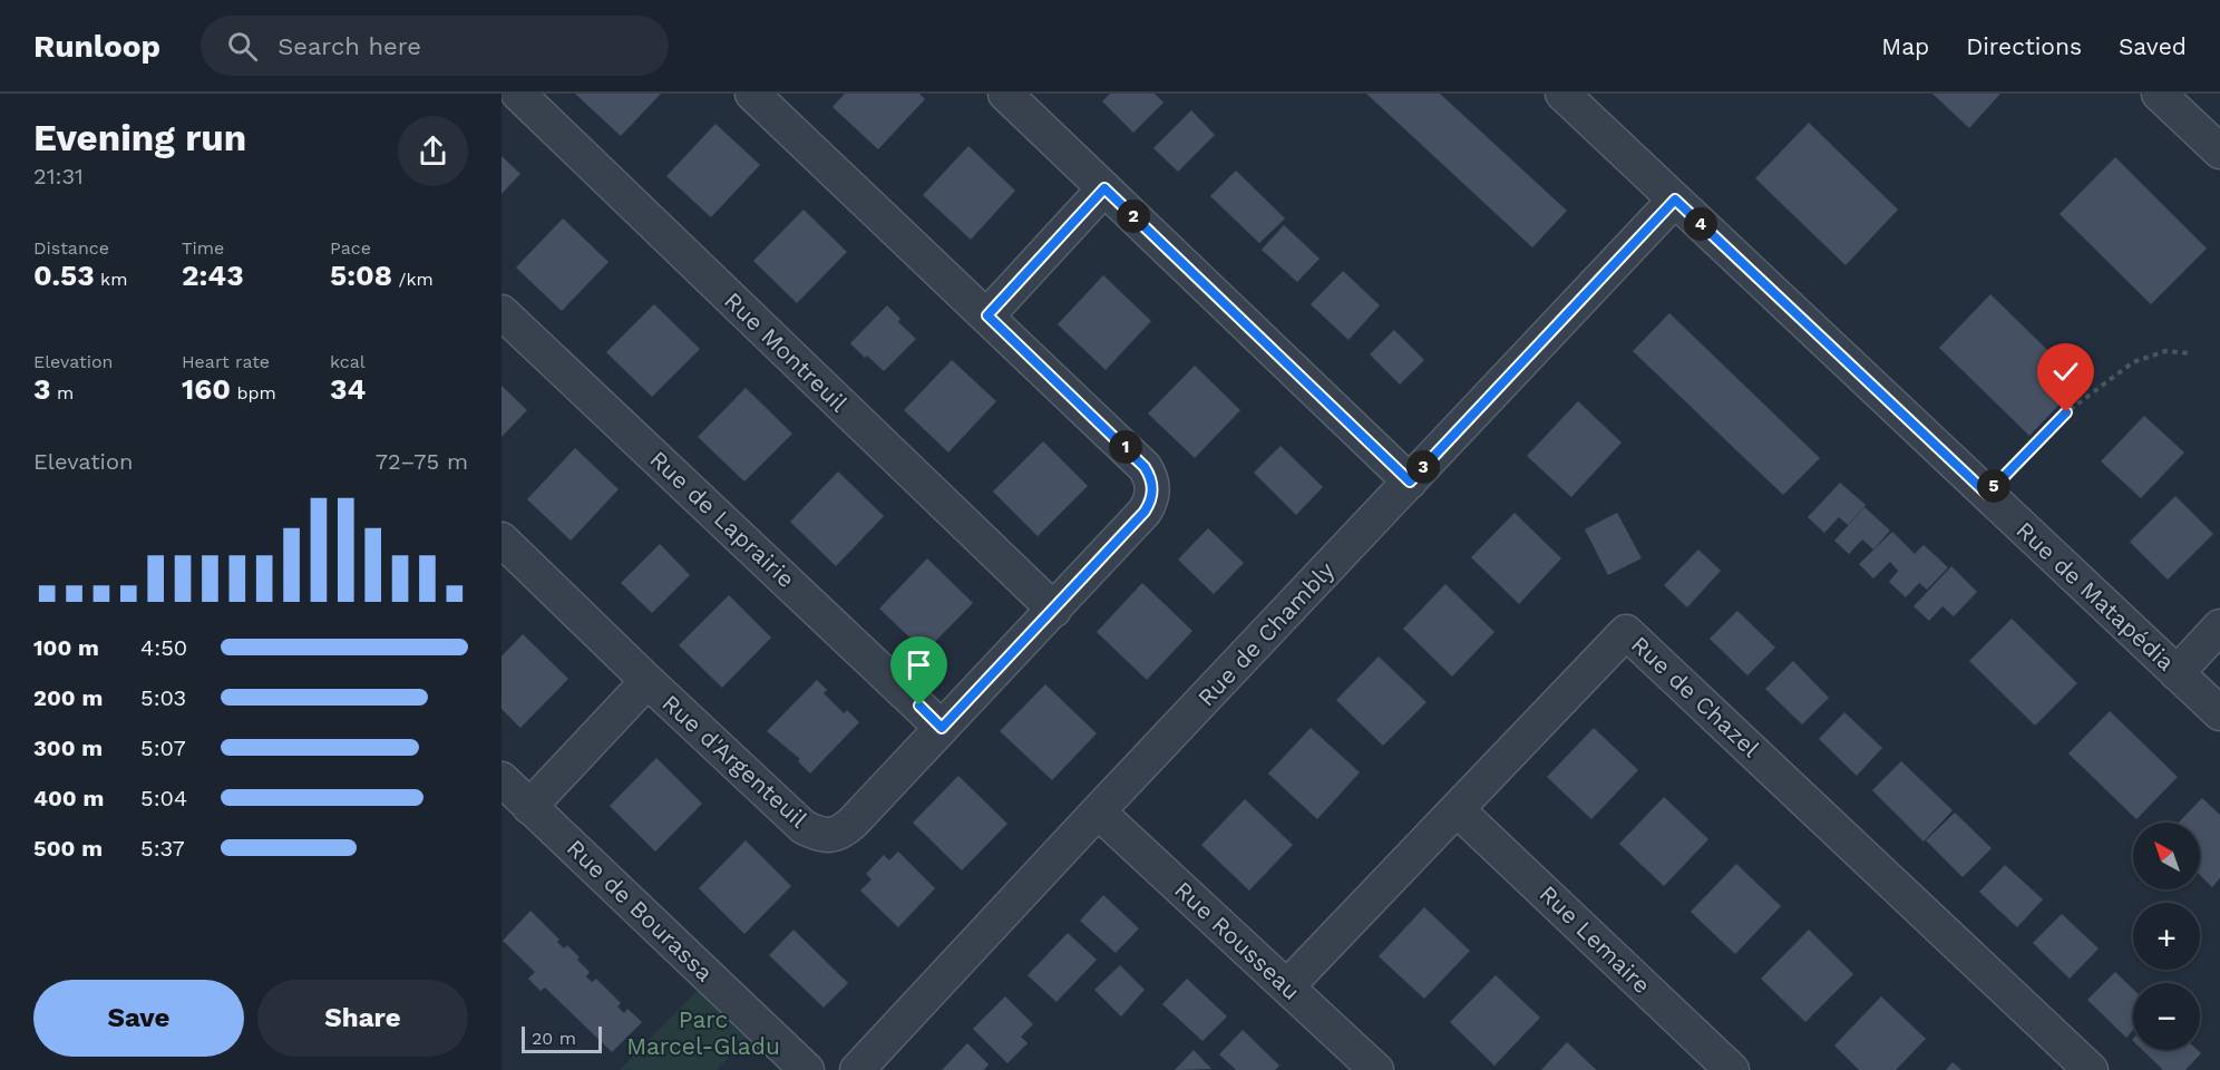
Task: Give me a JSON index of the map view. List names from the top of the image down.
{
  "streets": {
    "street": [
      "Rue Montreuil",
      "Rue de Laprairie",
      "Rue de Matapédia",
      "Rue de Chambly",
      "Rue de Chazel",
      "Rue d'Argenteuil",
      "Rue de Bourassa",
      "Rue Lemaire",
      "Rue Rousseau"
    ]
  },
  "crossings": [
    ["Rue Montreuil", "Rue d'Argenteuil"],
    ["Rue de Laprairie", "Rue d'Argenteuil"],
    ["Rue de Matapédia", "Rue de Chambly"],
    ["Rue de Chambly", "Rue Rousseau"],
    ["Rue de Chazel", "Rue Lemaire"],
    ["Rue de Chazel", "Rue Rousseau"]
  ],
  "parks": ["Parc Marcel-Gladu"],
  "scale_bar": "20 m",
  "north": "top left",
  "page": {
    "header": "Runloop",
    "search": "Search here",
    "nav": ["Map", "Directions", "Saved"],
    "heading": ["Evening run", "21:31"],
    "pins": [
      "2",
      "4",
      "1",
      "3",
      "5"
    ],
    "stats": [
      ["Distance", "0.53 km"],
      ["Time", "2:43"],
      ["Pace", "5:08 /km"],
      ["Elevation", "3 m"],
      ["Heart rate", "160 bpm"],
      ["kcal", "34"]
    ],
    "chart": ["Elevation", "72–75 m"],
    "list": [
      {
        "name": "100 m",
        "note": "4:50"
      },
      {
        "name": "200 m",
        "note": "5:03"
      },
      {
        "name": "300 m",
        "note": "5:07"
      },
      {
        "name": "400 m",
        "note": "5:04"
      },
      {
        "name": "500 m",
        "note": "5:37"
      }
    ],
    "map_buttons": ["+", "−"],
    "buttons": ["Save", "Share"],
    "scale": "20 m"
  }
}
